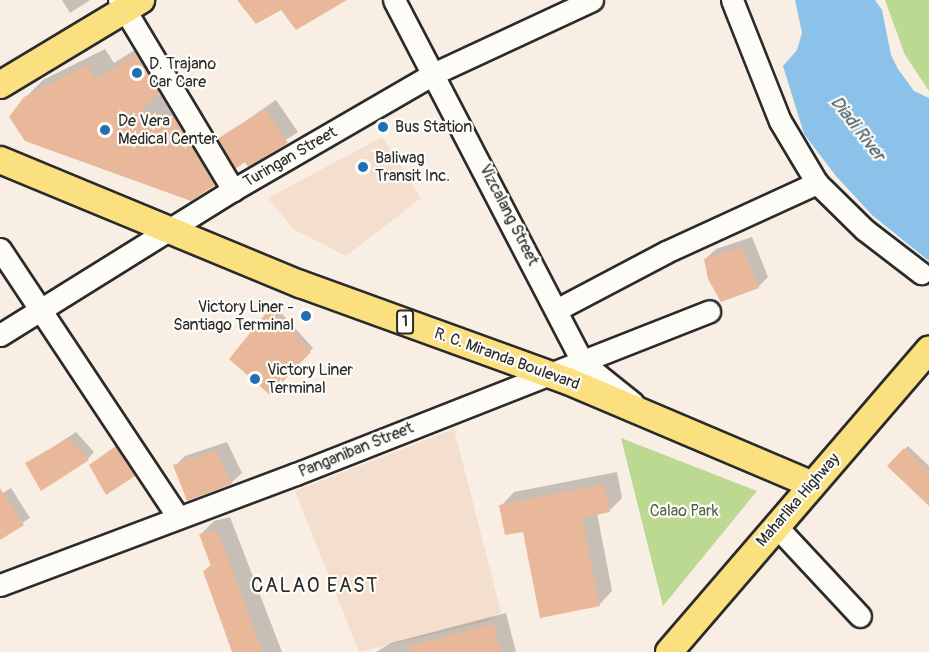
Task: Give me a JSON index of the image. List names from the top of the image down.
{
  "streets": {
    "main road": ["1", "R. C. Miranda Boulevard", "Maharlika Highway"],
    "street": ["Turingan Street", "Vizcalang Street", "Panganiban Street"]
  },
  "crossings": [
    ["Turingan Street", "Vizcalang Street"],
    ["Turingan Street", "R. C. Miranda Boulevard"],
    ["Vizcalang Street", "R. C. Miranda Boulevard"],
    ["Vizcalang Street", "Panganiban Street"],
    ["R. C. Miranda Boulevard", "Panganiban Street"],
    ["R. C. Miranda Boulevard", "Maharlika Highway"]
  ],
  "districts": ["CALAO EAST"],
  "water": ["Diadi River"],
  "parks": ["Calao Park"],
  "places": [
    "D. Trajano Car Care",
    "Bus Station",
    "De Vera Medical Center",
    "Baliwag Transit Inc.",
    "Victory Liner - Santiago Terminal",
    "Victory Liner Terminal"
  ]
}
